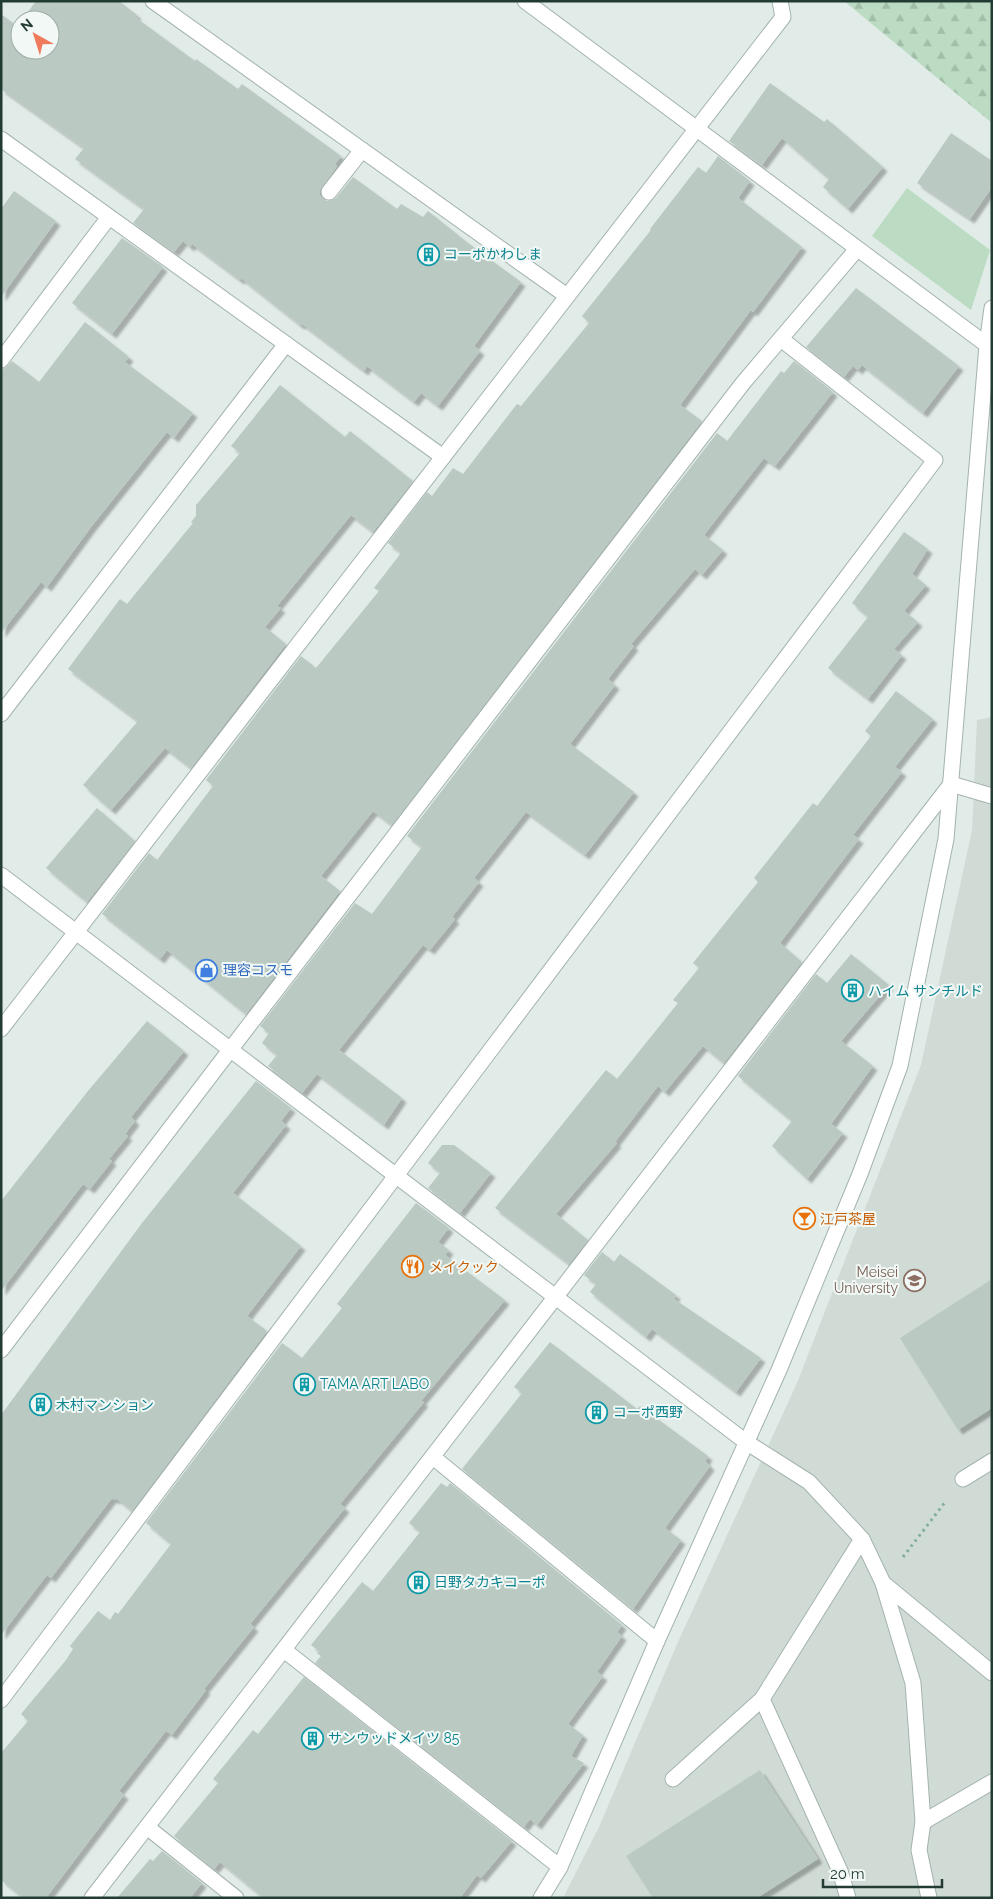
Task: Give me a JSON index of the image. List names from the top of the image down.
{
  "places": {
    "building": [
      "コーポかわしま",
      "ハイム サンチルド",
      "TAMA ART LABO",
      "木村マンション",
      "コーポ西野",
      "日野タカキコーポ",
      "サンウッドメイツ 85"
    ],
    "shop": ["理容コスモ"],
    "bar": ["江戸茶屋"],
    "restaurant": ["メイクック"],
    "school or university": ["Meisei University"]
  },
  "scale_bar": "20 m",
  "north": "top left"
}
